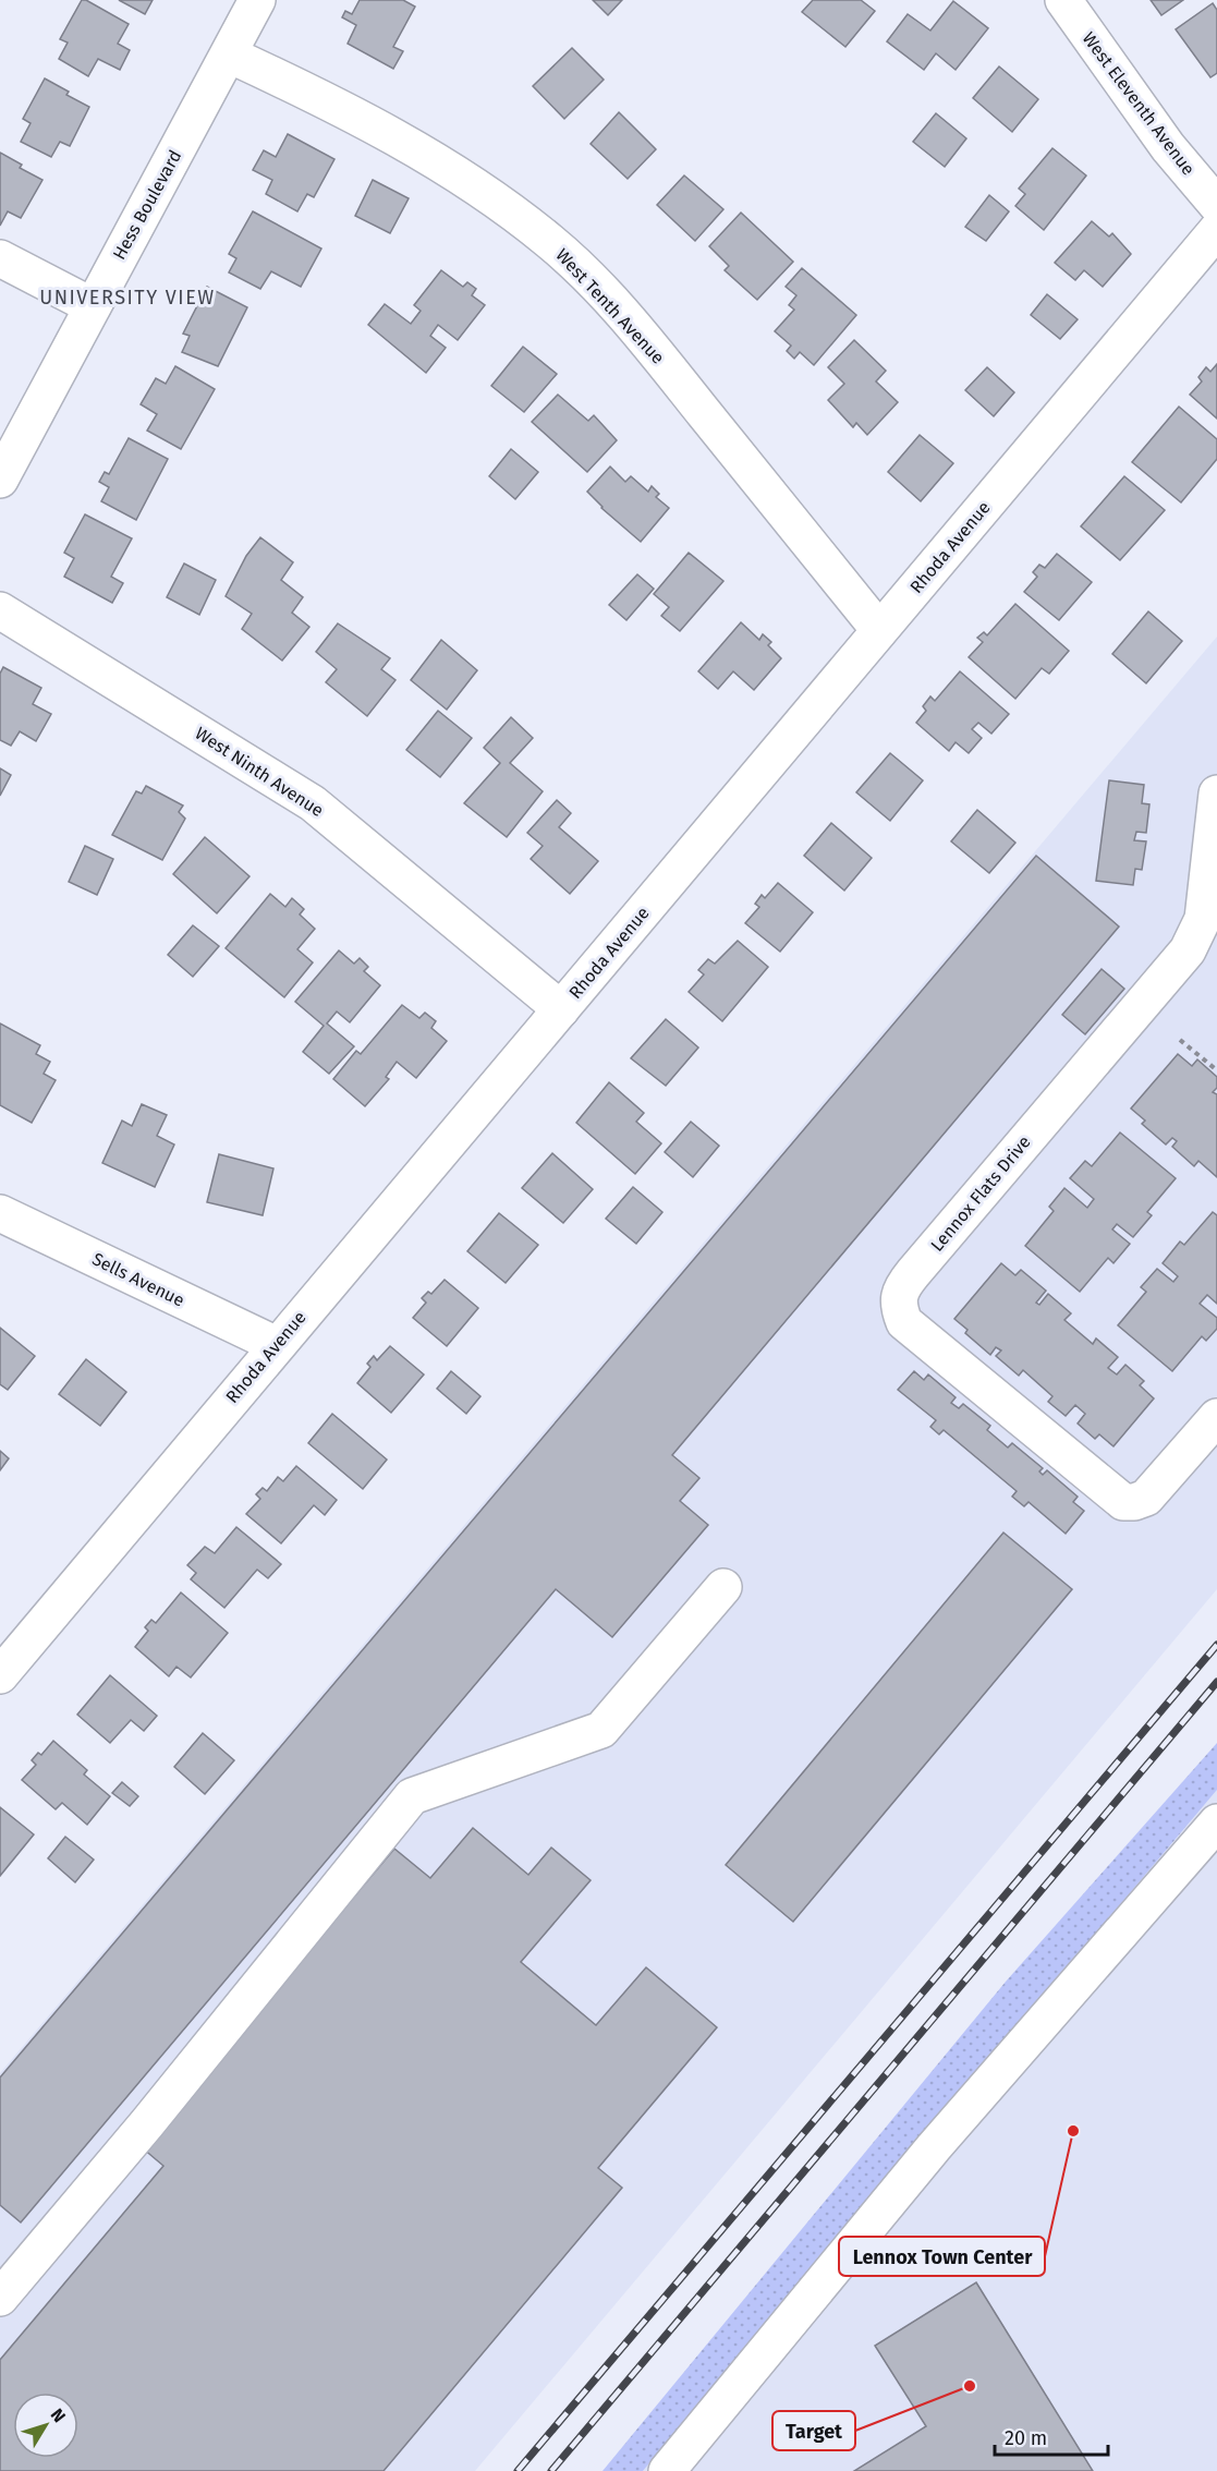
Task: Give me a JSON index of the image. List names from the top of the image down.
{
  "streets": {
    "street": [
      "West Eleventh Avenue",
      "Hess Boulevard",
      "West Tenth Avenue",
      "Rhoda Avenue",
      "West Ninth Avenue",
      "Lennox Flats Drive",
      "Sells Avenue"
    ]
  },
  "crossings": [
    ["Hess Boulevard", "West Tenth Avenue"],
    ["West Tenth Avenue", "Rhoda Avenue"],
    ["Rhoda Avenue", "West Ninth Avenue"],
    ["Rhoda Avenue", "Sells Avenue"]
  ],
  "districts": ["UNIVERSITY VIEW"],
  "places": ["Lennox Town Center", "Target"],
  "scale_bar": "20 m",
  "north": "top right"
}
